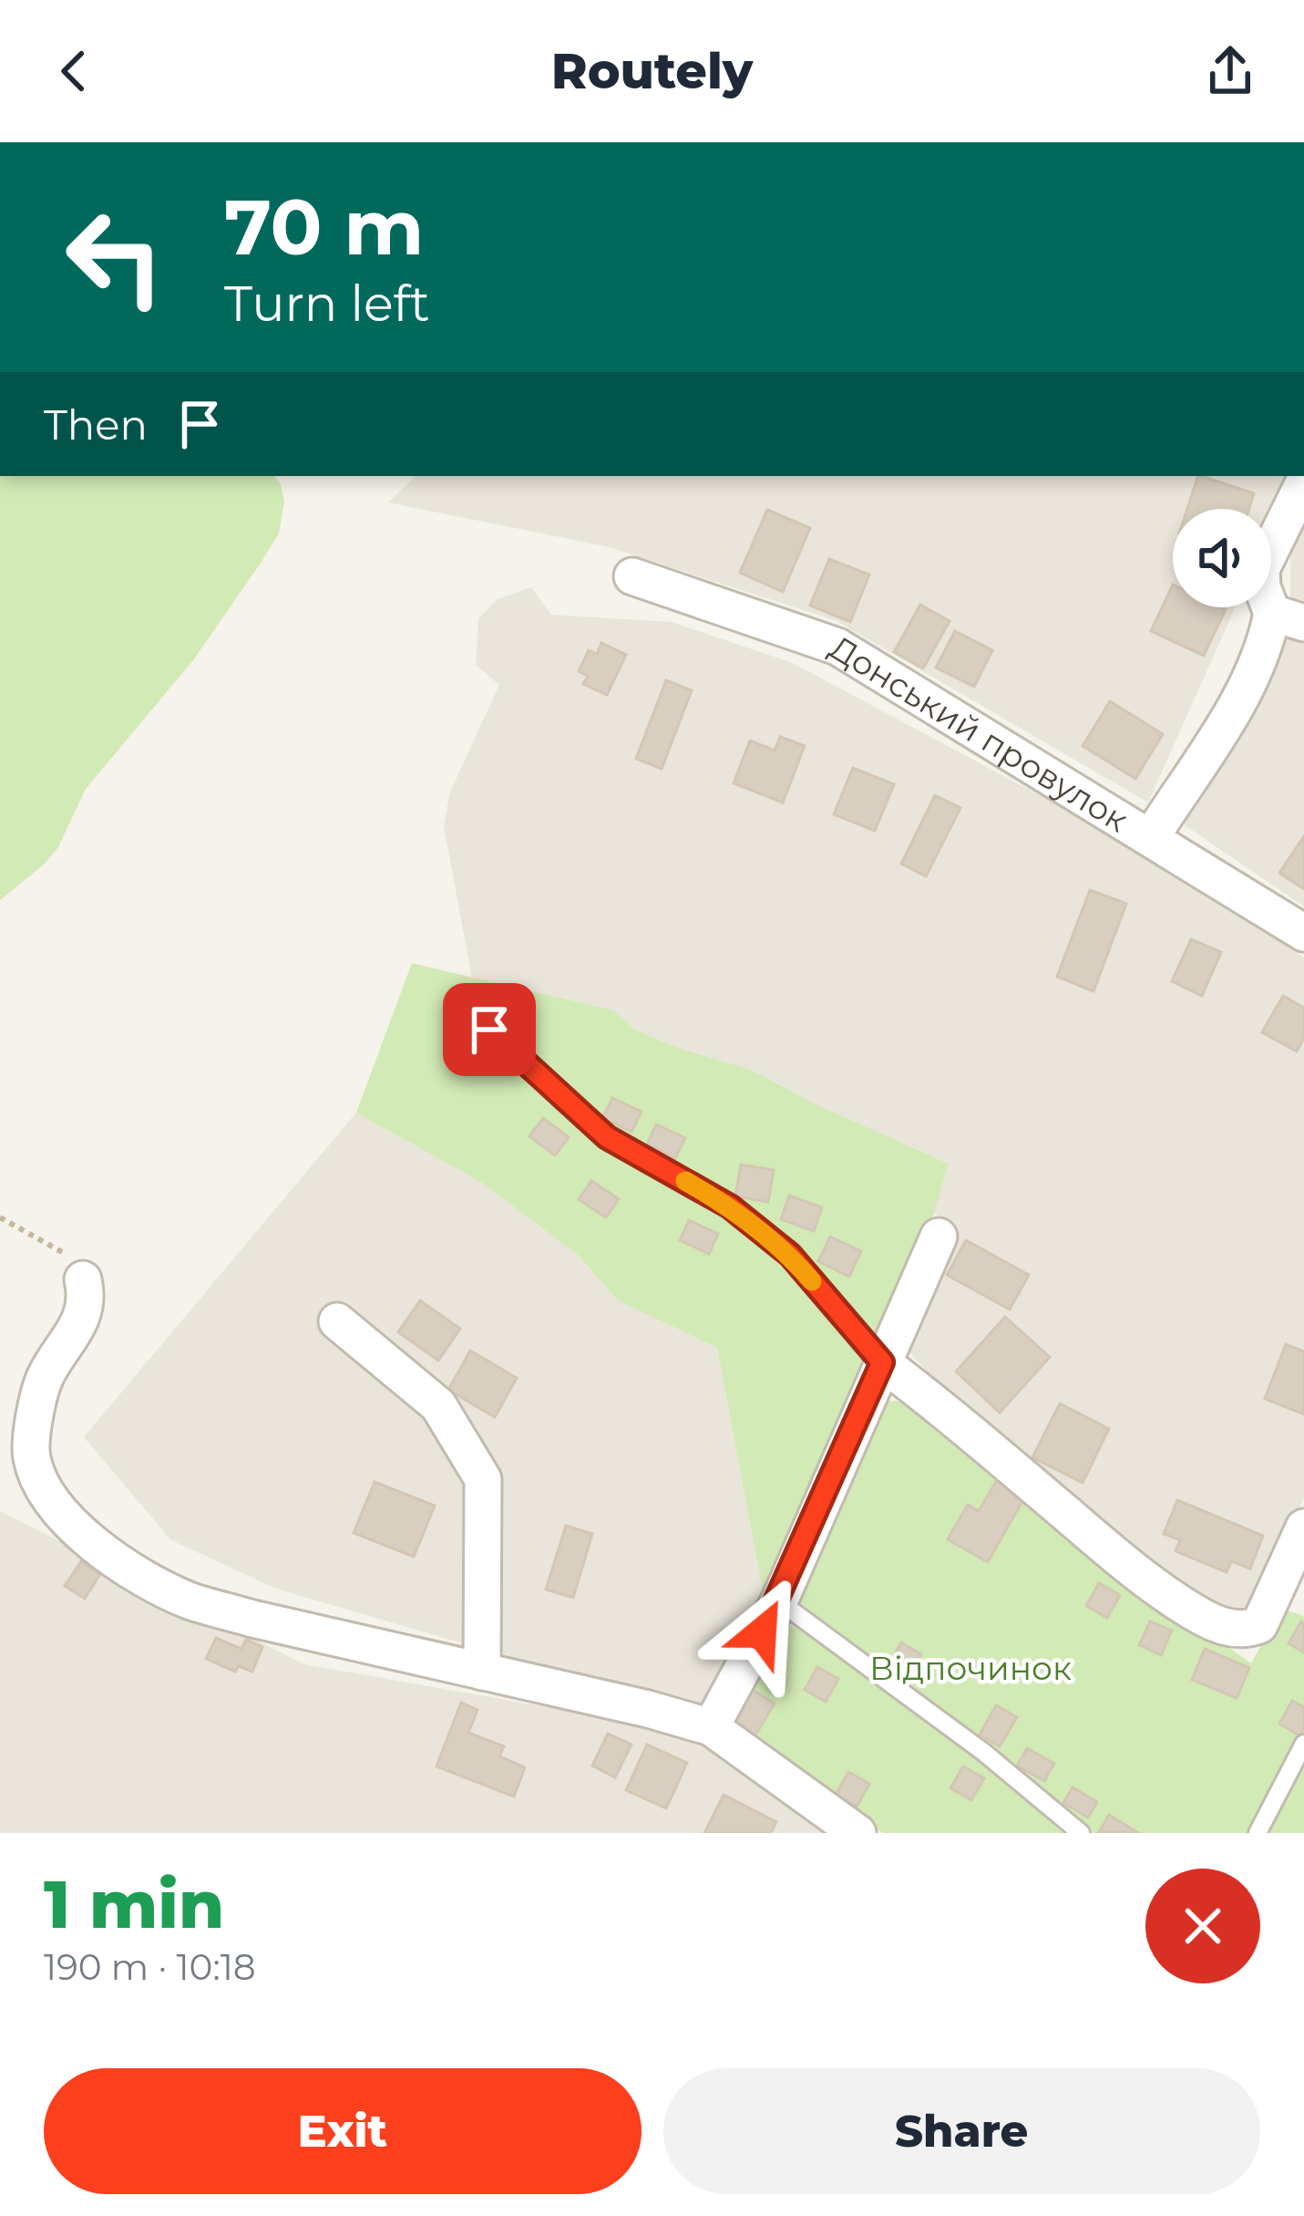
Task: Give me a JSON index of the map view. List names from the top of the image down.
{
  "streets": {
    "street": ["Донський провулок"]
  },
  "parks": ["Відпочинок"],
  "page": {
    "header": "Routely",
    "turn": ["70 m", "Turn left"],
    "then": "Then",
    "heading": ["1 min", "190 m · 10:18"],
    "buttons": ["Exit", "Share"]
  }
}
